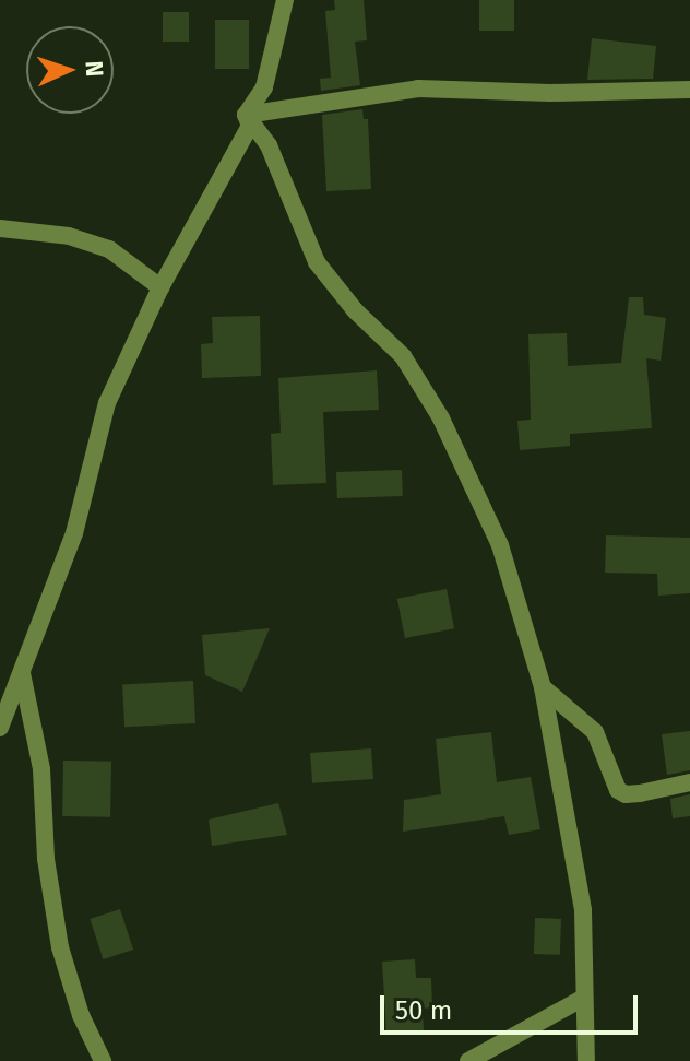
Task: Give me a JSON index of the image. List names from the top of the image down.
{
  "scale_bar": "50 m",
  "north": "right"
}
